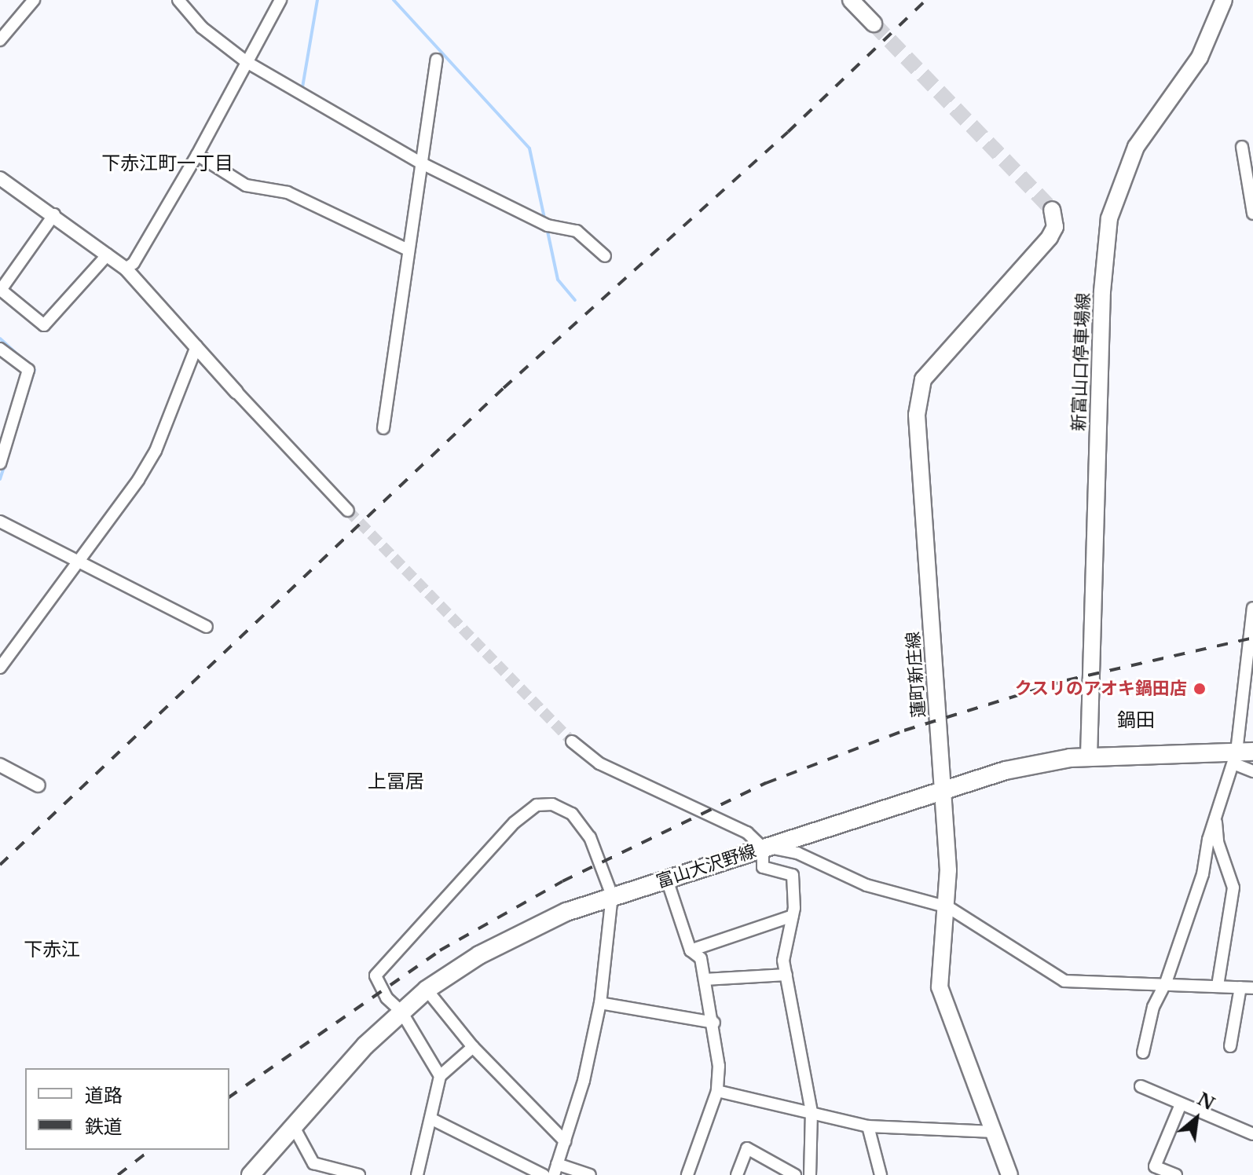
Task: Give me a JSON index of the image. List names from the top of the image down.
{
  "streets": {
    "main road": ["新富山口停車場線", "蓮町新庄線", "富山大沢野線"]
  },
  "crossings": [
    ["新富山口停車場線", "富山大沢野線"],
    ["蓮町新庄線", "富山大沢野線"]
  ],
  "districts": [
    "下赤江町一丁目",
    "鍋田",
    "上冨居",
    "下赤江"
  ],
  "places": ["クスリのアオキ鍋田店"],
  "legend": ["道路", "鉄道"],
  "north": "top right"
}
